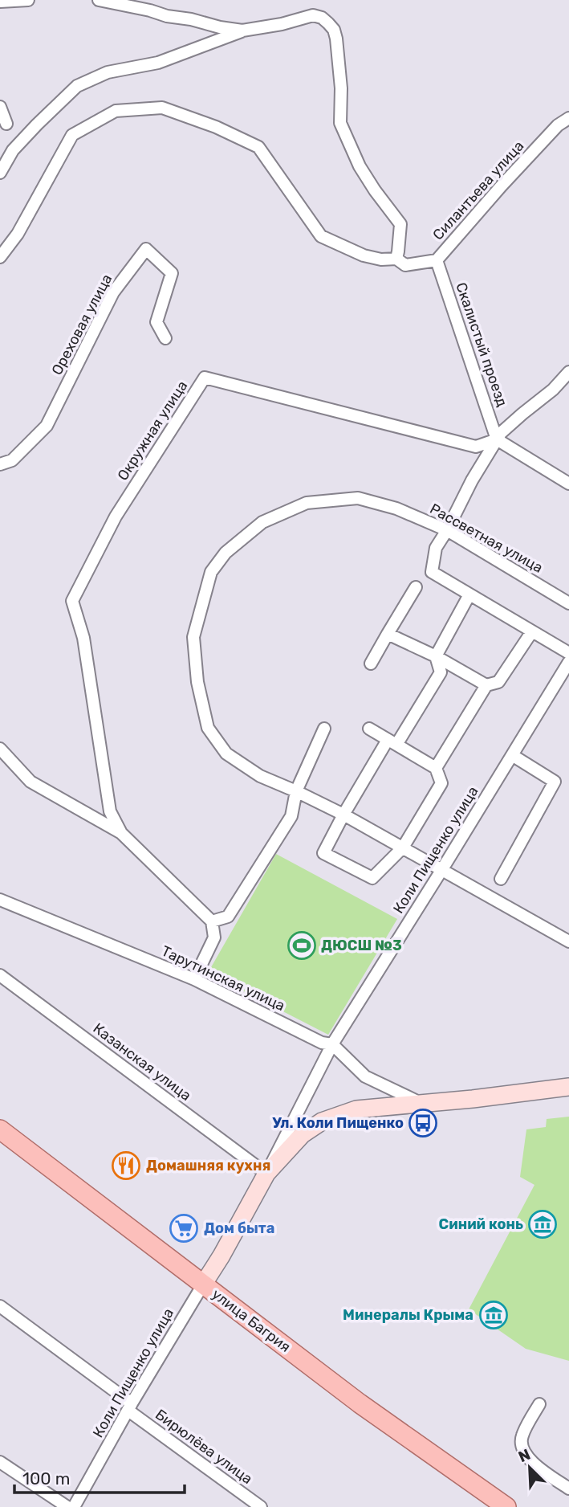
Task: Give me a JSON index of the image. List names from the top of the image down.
{
  "streets": {
    "main road": ["улица Багрия"],
    "street": [
      "Силантьева улица",
      "Ореховая улица",
      "Скалистый проезд",
      "Окружная улица",
      "Рассветная улица",
      "Коли Пищенко улица",
      "Тарутинская улица",
      "Казанская улица",
      "Бирюлёва улица"
    ]
  },
  "crossings": [
    ["Силантьева улица", "Скалистый проезд"],
    ["Скалистый проезд", "Окружная улица"],
    ["Рассветная улица", "Коли Пищенко улица"],
    ["Коли Пищенко улица", "Тарутинская улица"],
    ["Коли Пищенко улица", "Казанская улица"],
    ["Коли Пищенко улица", "улица Багрия"],
    ["Коли Пищенко улица", "Бирюлёва улица"]
  ],
  "places": {
    "sports": ["ДЮСШ №3"],
    "bus stop": ["Ул. Коли Пищенко"],
    "restaurant": ["Домашняя кухня"],
    "museum": ["Синий конь", "Минералы Крыма"],
    "supermarket": ["Дом быта"]
  },
  "scale_bar": "100 m",
  "north": "top left"
}
